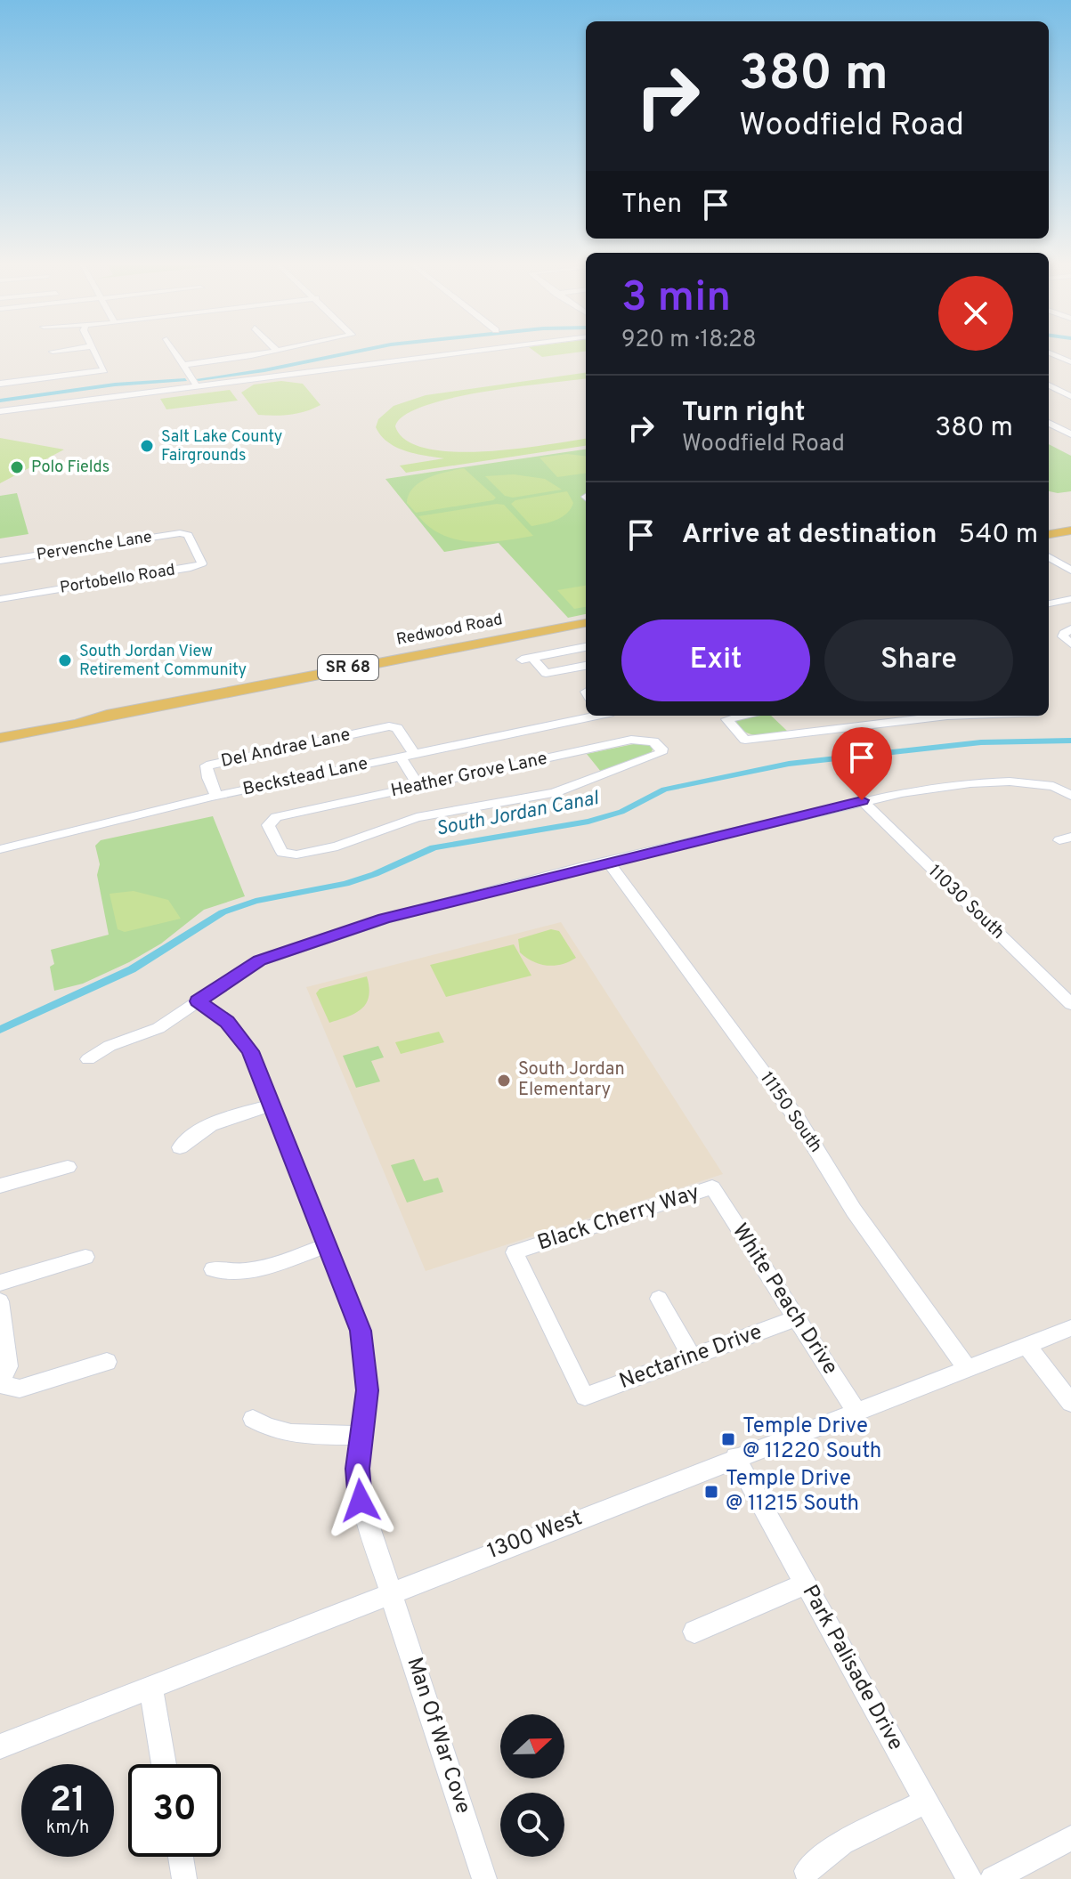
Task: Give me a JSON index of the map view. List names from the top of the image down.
{
  "streets": {
    "main road": ["Redwood Road", "SR 68"],
    "street": [
      "Pervenche Lane",
      "Portobello Road",
      "Del Andrae Lane",
      "Heather Grove Lane",
      "Beckstead Lane",
      "11030 South",
      "11150 South",
      "Black Cherry Way",
      "White Peach Drive",
      "Nectarine Drive",
      "1300 West",
      "Park Palisade Drive",
      "Man Of War Cove"
    ]
  },
  "crossings": [
    ["Pervenche Lane", "Portobello Road"],
    ["Del Andrae Lane", "Beckstead Lane"],
    ["11150 South", "1300 West"],
    ["Black Cherry Way", "White Peach Drive"],
    ["Black Cherry Way", "Nectarine Drive"],
    ["White Peach Drive", "Nectarine Drive"],
    ["White Peach Drive", "1300 West"],
    ["1300 West", "Park Palisade Drive"],
    ["1300 West", "Man Of War Cove"]
  ],
  "water": ["South Jordan Canal"],
  "places": {
    "other": [
      "Salt Lake County Fairgrounds",
      "Polo Fields",
      "South Jordan View Retirement Community",
      "South Jordan Elementary"
    ],
    "transit": ["Temple Drive @ 11220 South", "Temple Drive @ 11215 South"]
  },
  "north": "right",
  "page": {
    "turn": ["380 m", "Woodfield Road"],
    "then": "Then",
    "heading": ["3 min", "920 m · 18:28"],
    "list": [
      {
        "name": "Turn right",
        "note": "Woodfield Road",
        "value": "380 m"
      },
      {
        "name": "Arrive at destination",
        "value": "540 m"
      }
    ],
    "buttons": ["Exit", "Share"],
    "speed": "21 km/h",
    "limit": "30"
  }
}
